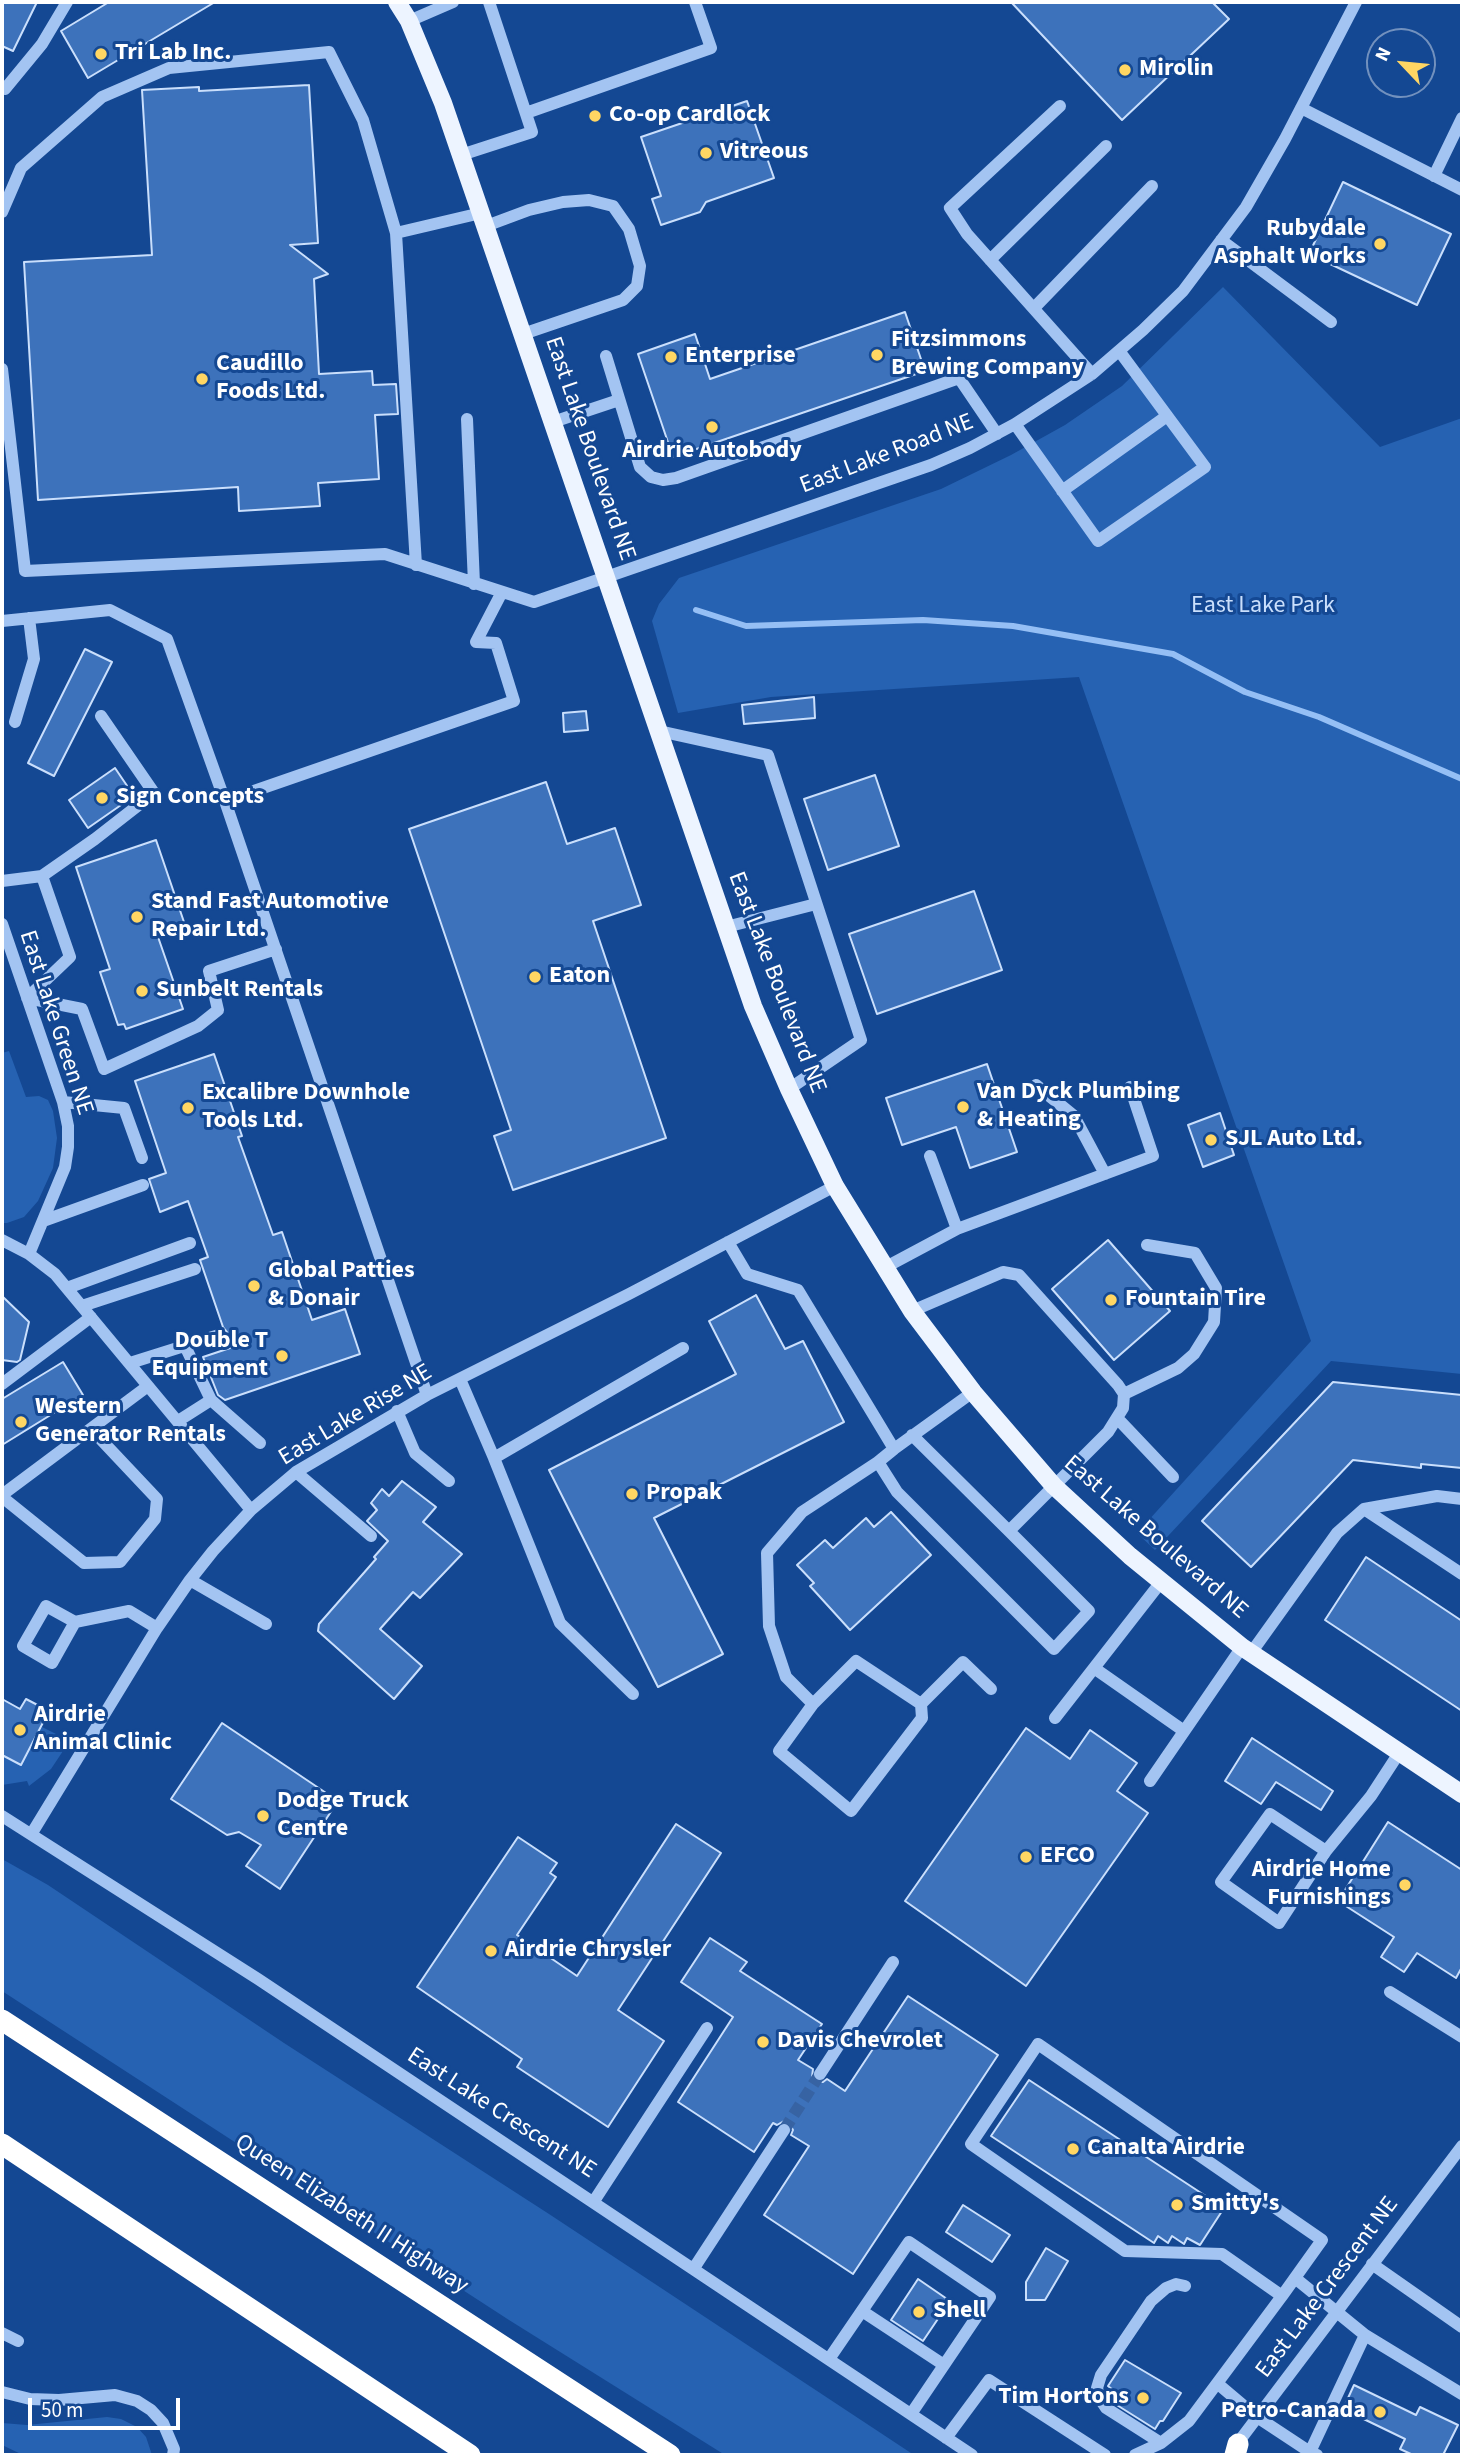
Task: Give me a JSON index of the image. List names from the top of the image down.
{
  "streets": {
    "highway": ["Queen Elizabeth II Highway"],
    "main road": ["East Lake Boulevard NE"],
    "street": [
      "East Lake Road NE",
      "East Lake Green NE",
      "East Lake Rise NE",
      "East Lake Crescent NE"
    ]
  },
  "crossings": [
    ["East Lake Boulevard NE", "East Lake Road NE"],
    ["East Lake Boulevard NE", "East Lake Rise NE"],
    ["East Lake Rise NE", "East Lake Crescent NE"]
  ],
  "parks": ["East Lake Park"],
  "places": [
    "Tri Lab Inc.",
    "Mirolin",
    "Co-op Cardlock",
    "Vitreous",
    "Rubydale Asphalt Works",
    "Fitzsimmons Brewing Company",
    "Enterprise",
    "Caudillo Foods Ltd.",
    "Airdrie Autobody",
    "Sign Concepts",
    "Stand Fast Automotive Repair Ltd.",
    "Eaton",
    "Sunbelt Rentals",
    "Van Dyck Plumbing & Heating",
    "Excalibre Downhole Tools Ltd.",
    "SJL Auto Ltd.",
    "Global Patties & Donair",
    "Fountain Tire",
    "Double T Equipment",
    "Western Generator Rentals",
    "Propak",
    "Airdrie Animal Clinic",
    "Dodge Truck Centre",
    "EFCO",
    "Airdrie Home Furnishings",
    "Airdrie Chrysler",
    "Davis Chevrolet",
    "Canalta Airdrie",
    "Smitty's",
    "Shell",
    "Tim Hortons",
    "Petro-Canada"
  ],
  "scale_bar": "50 m",
  "north": "top left"
}
